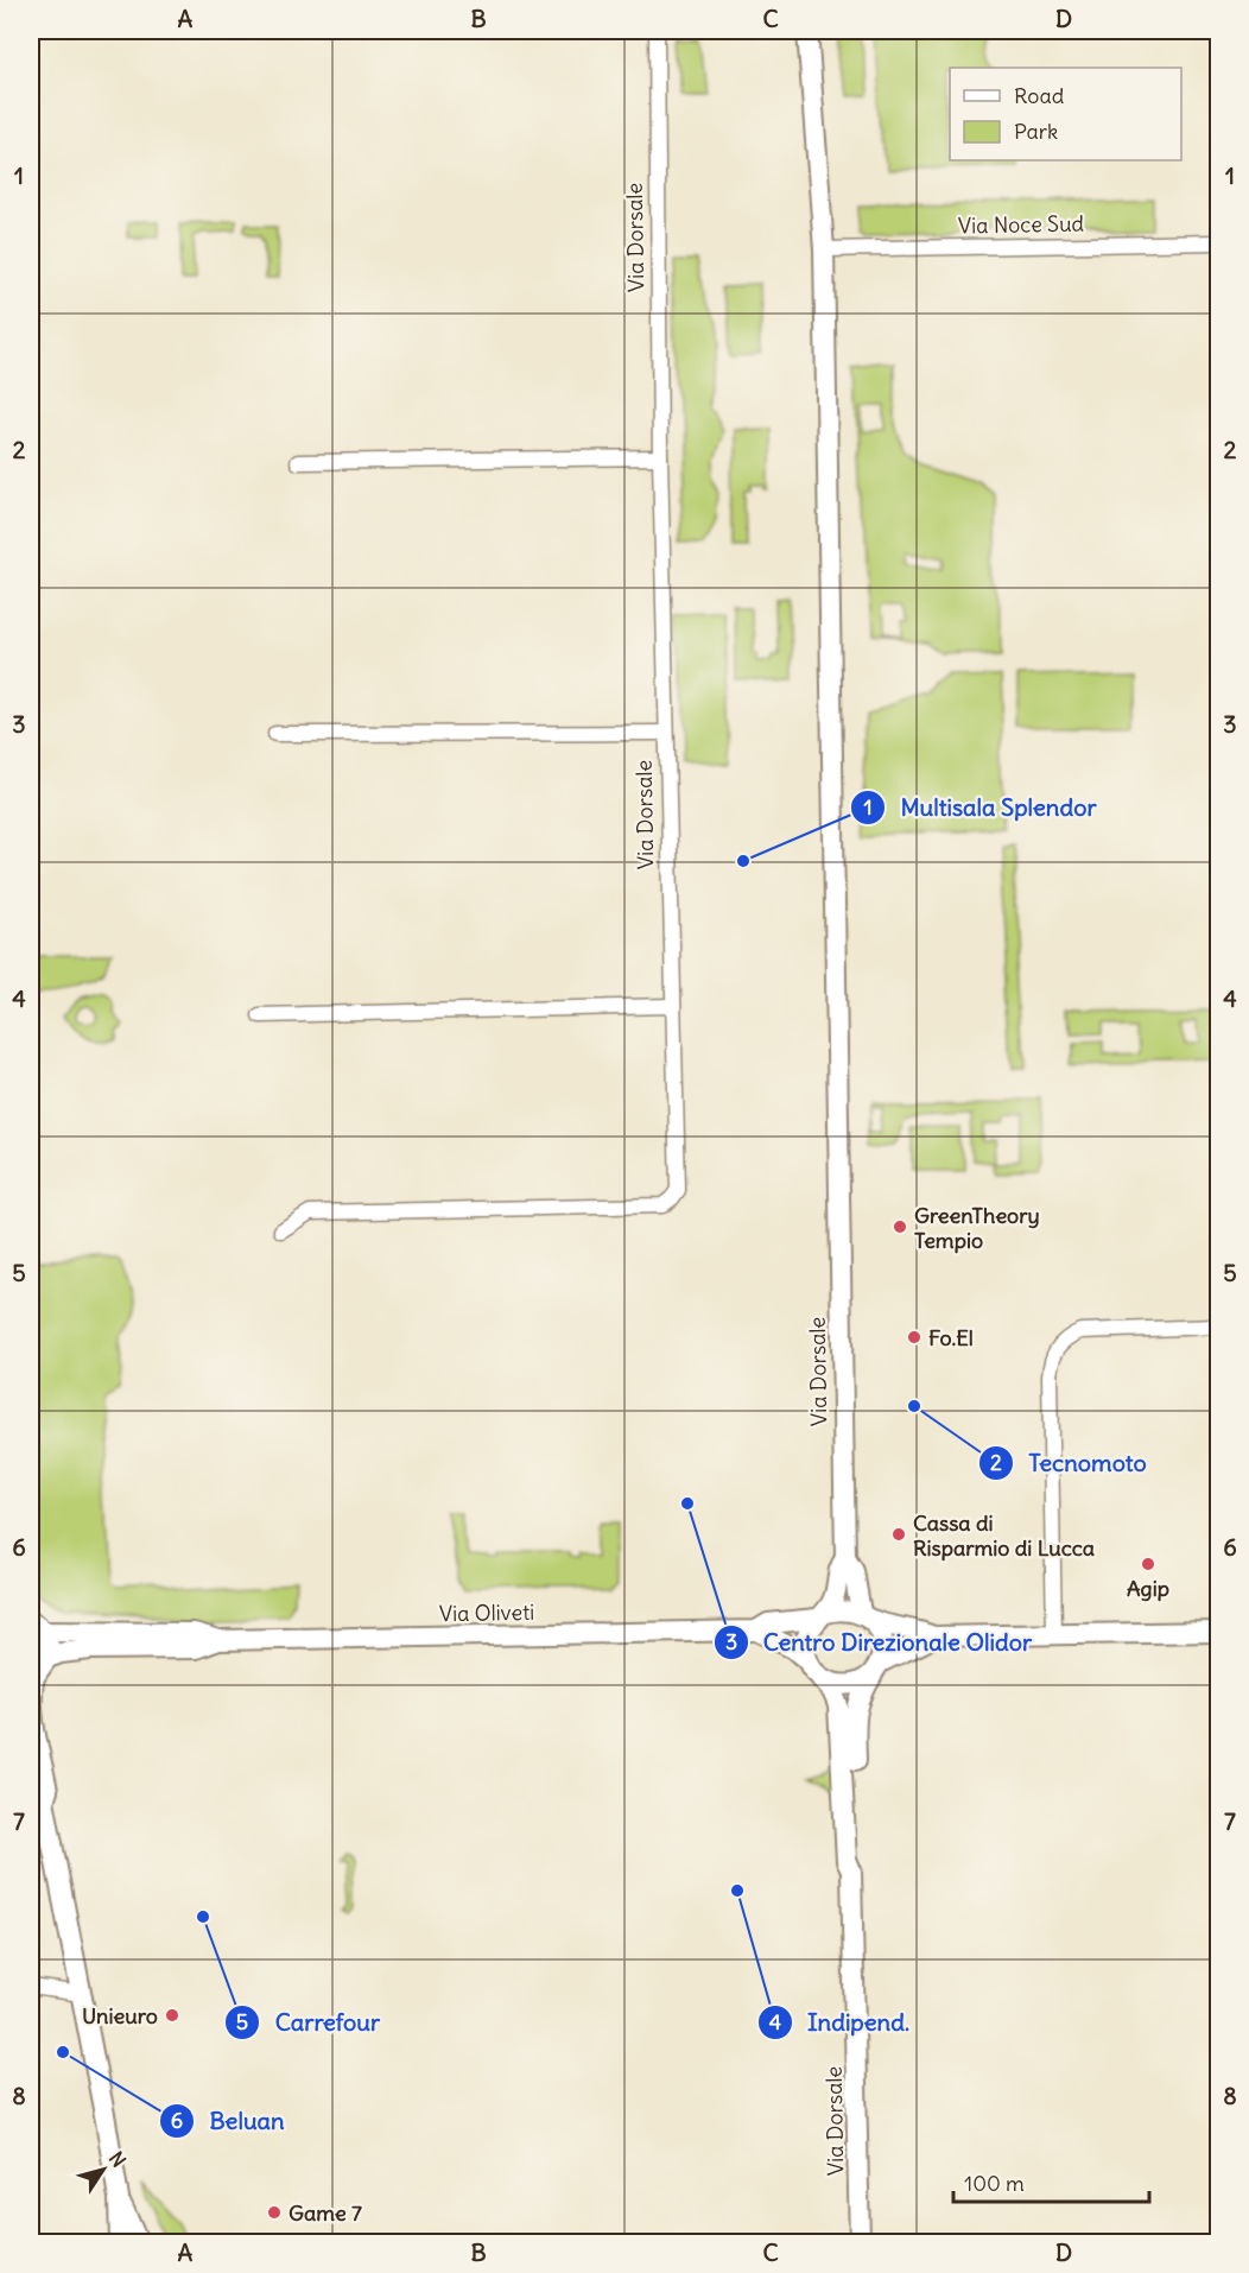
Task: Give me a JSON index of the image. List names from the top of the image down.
{
  "streets": {
    "main road": ["Via Dorsale", "Via Oliveti"],
    "street": ["Via Noce Sud"]
  },
  "crossings": [
    ["Via Noce Sud", "Via Dorsale"],
    ["Via Dorsale", "Via Oliveti"]
  ],
  "places": [
    "Multisala Splendor",
    "GreenTheory Tempio",
    "Fo.El",
    "Tecnomoto",
    "Centro Direzionale Olidor",
    "Cassa di Risparmio di Lucca",
    "Agip",
    "Indipend.",
    "Carrefour",
    "Unieuro",
    "Beluan",
    "Game 7"
  ],
  "legend": ["Road", "Park"],
  "scale_bar": "100 m",
  "north": "top right",
  "grid": {
    "columns": [
      "A",
      "B",
      "C",
      "D"
    ],
    "rows": [
      "1",
      "2",
      "3",
      "4",
      "5",
      "6",
      "7",
      "8"
    ]
  }
}
